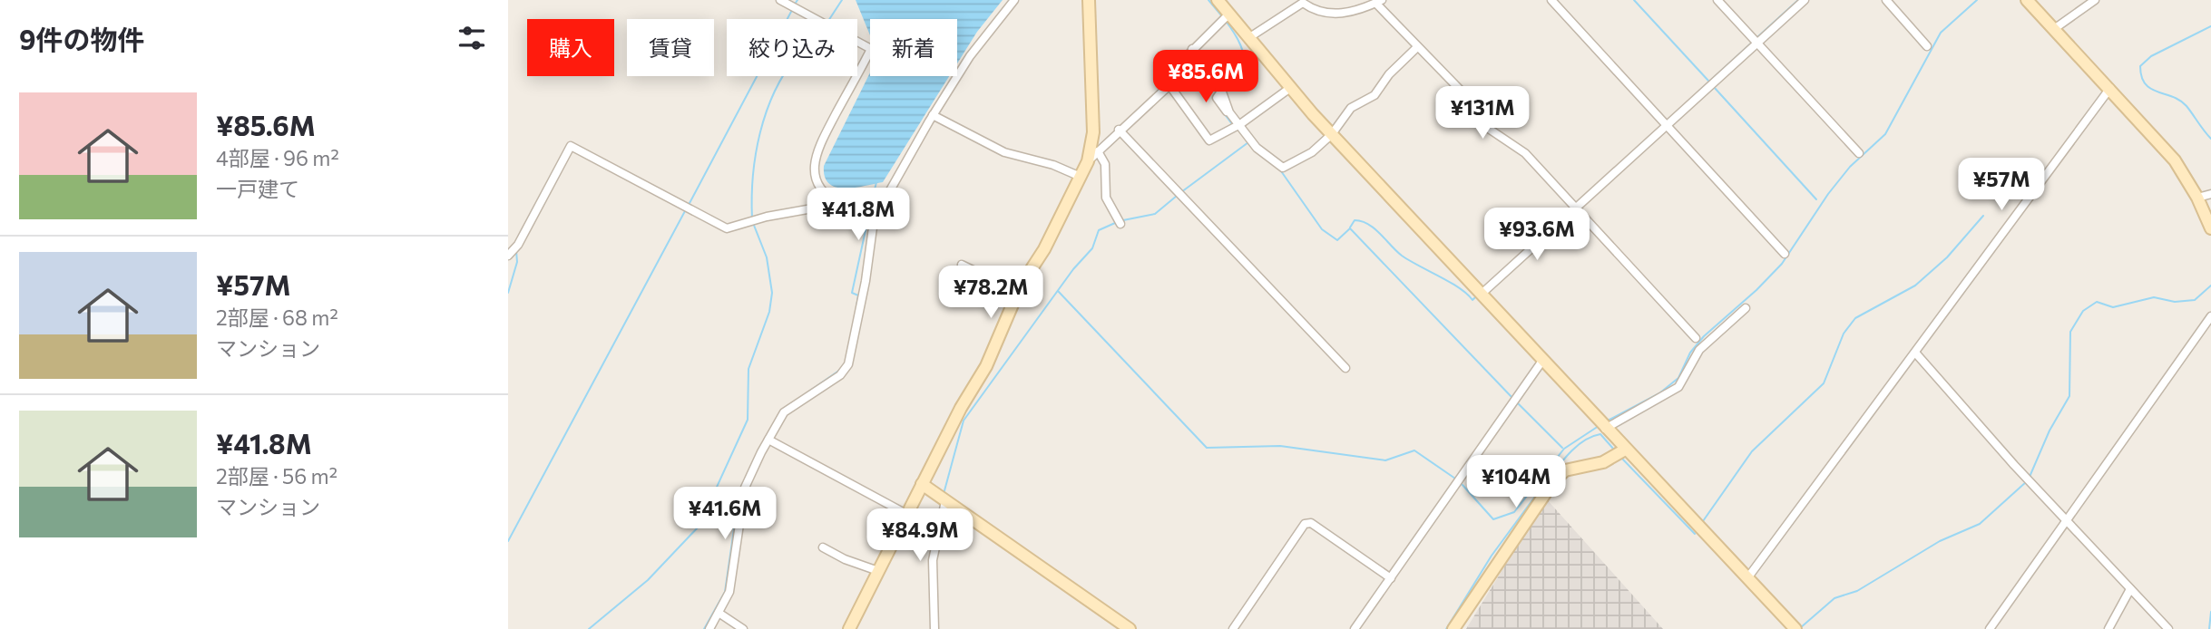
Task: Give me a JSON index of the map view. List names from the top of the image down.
{
  "page": {
    "heading": "9件の物件",
    "chip": [
      "購入",
      "賃貸",
      "絞り込み",
      "新着"
    ],
    "price": [
      "¥85.6M",
      "¥131M",
      "¥57M",
      "¥41.8M",
      "¥93.6M",
      "¥78.2M",
      "¥104M",
      "¥41.6M",
      "¥84.9M"
    ],
    "list": [
      {
        "name": "¥85.6M",
        "note": "4部屋 · 96 m² · 一戸建て"
      },
      {
        "name": "¥57M",
        "note": "2部屋 · 68 m² · マンション"
      },
      {
        "name": "¥41.8M",
        "note": "2部屋 · 56 m² · マンション"
      }
    ]
  }
}
